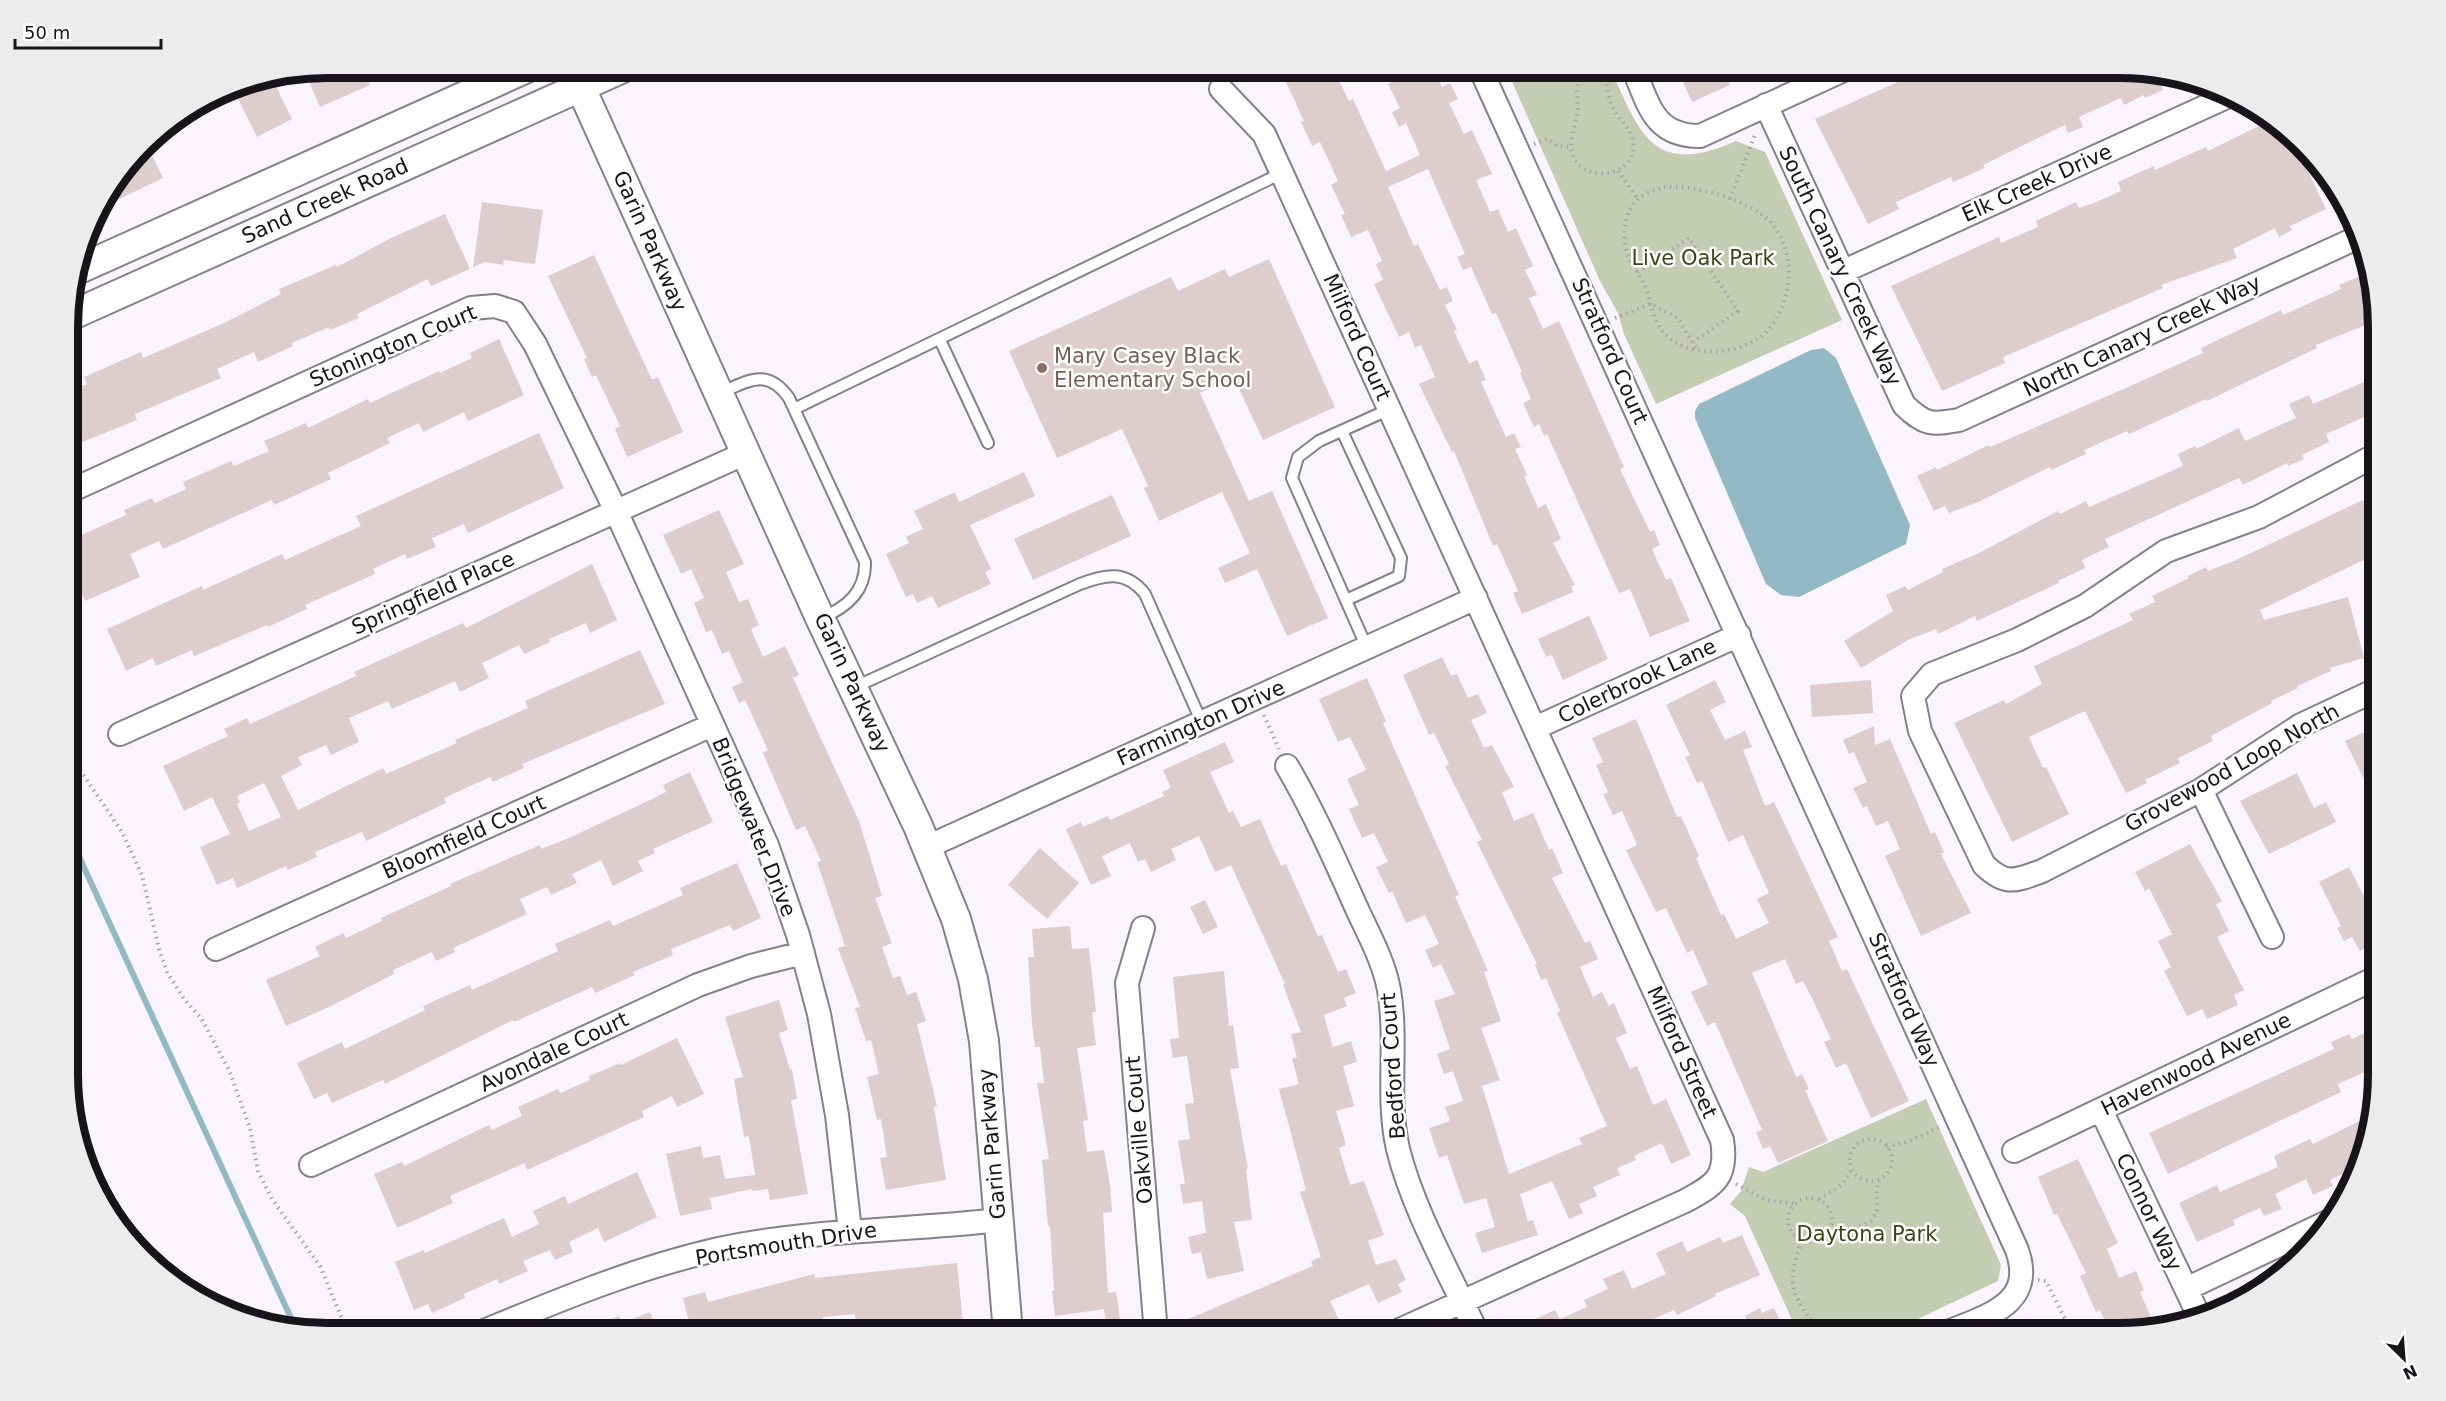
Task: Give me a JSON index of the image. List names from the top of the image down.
{
  "streets": {
    "street": [
      "Elk Creek Drive",
      "Sand Creek Road",
      "Garin Parkway",
      "South Canary Creek Way",
      "North Canary Creek Way",
      "Milford Court",
      "Stonington Court",
      "Stratford Court",
      "Springfield Place",
      "Colerbrook Lane",
      "Farmington Drive",
      "Grovewood Loop North",
      "Bridgewater Drive",
      "Bloomfield Court",
      "Stratford Way",
      "Avondale Court",
      "Milford Street",
      "Havenwood Avenue",
      "Bedford Court",
      "Oakville Court",
      "Connor Way",
      "Portsmouth Drive"
    ]
  },
  "crossings": [
    ["Elk Creek Drive", "South Canary Creek Way"],
    ["Garin Parkway", "Springfield Place"],
    ["Garin Parkway", "Farmington Drive"],
    ["Garin Parkway", "Portsmouth Drive"],
    ["South Canary Creek Way", "North Canary Creek Way"],
    ["Milford Court", "Farmington Drive"],
    ["Milford Court", "Milford Street"],
    ["Stonington Court", "Springfield Place"],
    ["Stonington Court", "Bridgewater Drive"],
    ["Stratford Court", "Colerbrook Lane"],
    ["Stratford Court", "Stratford Way"],
    ["Springfield Place", "Bridgewater Drive"],
    ["Colerbrook Lane", "Stratford Way"],
    ["Colerbrook Lane", "Milford Street"],
    ["Farmington Drive", "Milford Street"],
    ["Bridgewater Drive", "Bloomfield Court"],
    ["Bridgewater Drive", "Avondale Court"],
    ["Bridgewater Drive", "Portsmouth Drive"],
    ["Havenwood Avenue", "Connor Way"]
  ],
  "parks": ["Live Oak Park", "Daytona Park"],
  "places": ["Mary Casey Black Elementary School"],
  "scale_bar": "50 m",
  "north": "bottom right"
}
